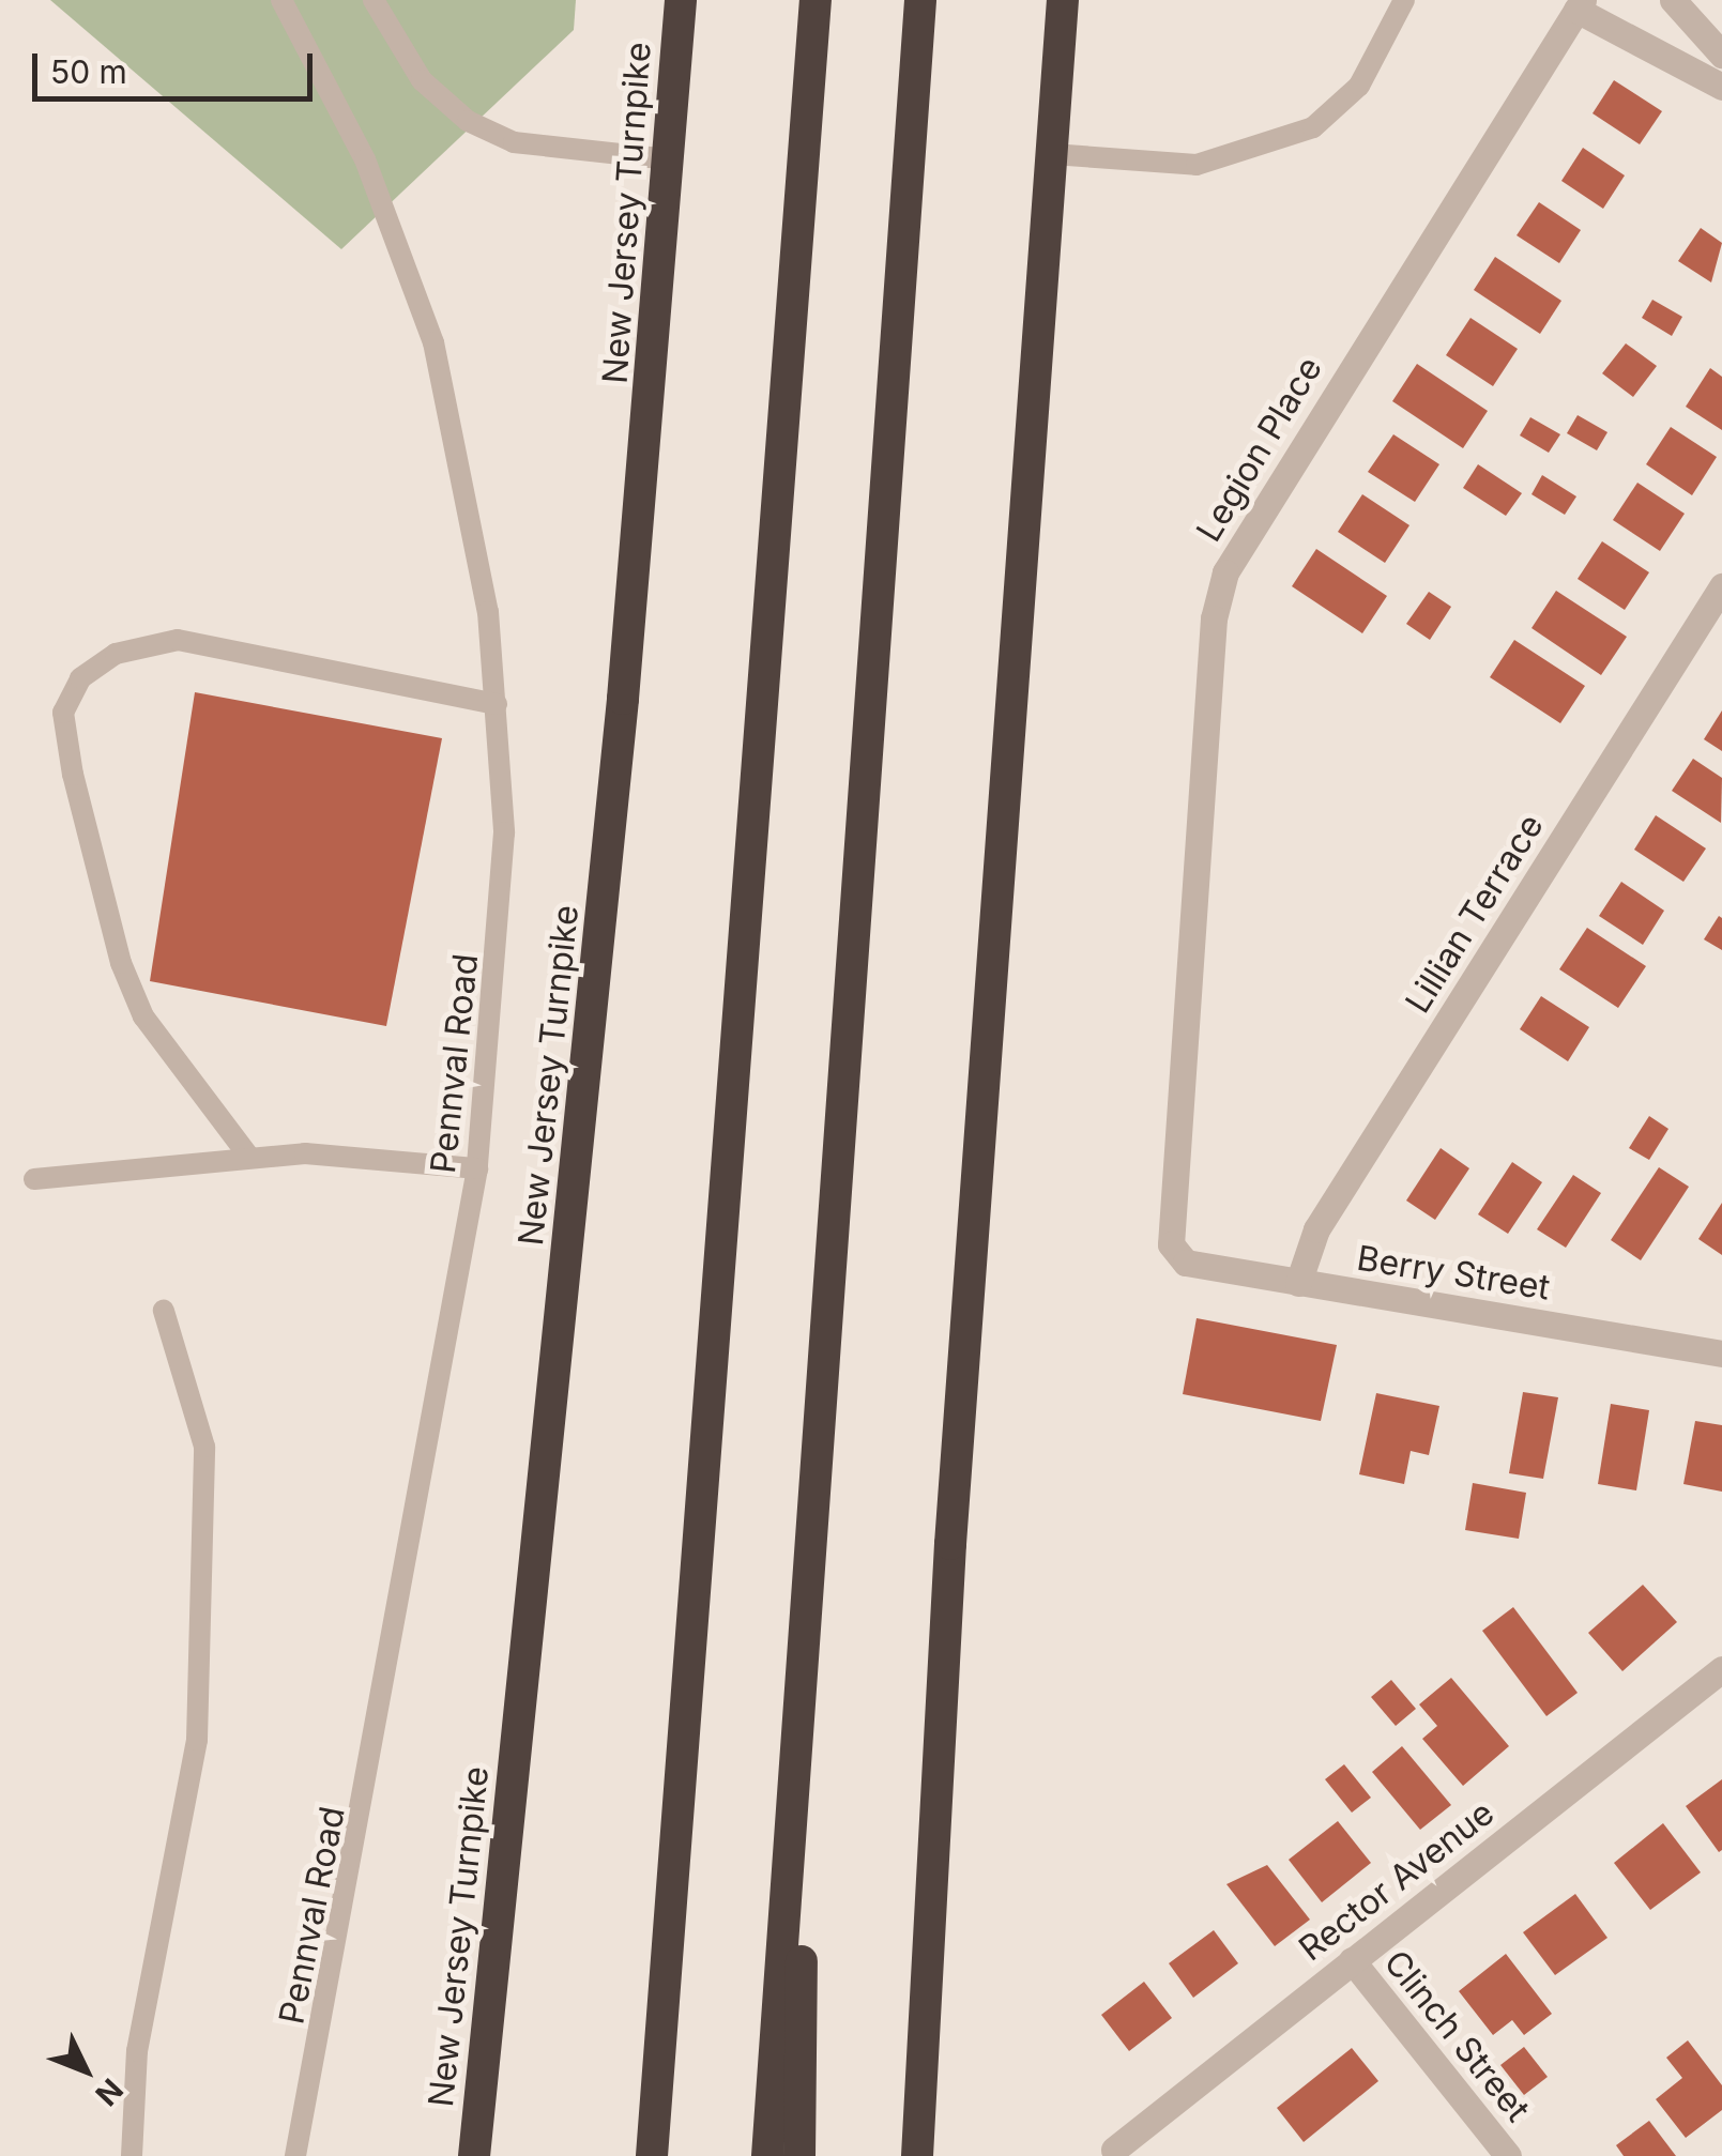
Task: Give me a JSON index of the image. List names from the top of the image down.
{
  "streets": {
    "highway": ["New Jersey Turnpike"],
    "street": [
      "Legion Place",
      "Lillian Terrace",
      "Berry Street",
      "Rector Avenue",
      "Clinch Street"
    ],
    "lane": ["Pennval Road"]
  },
  "crossings": [
    ["Legion Place", "Berry Street"],
    ["Lillian Terrace", "Berry Street"],
    ["Rector Avenue", "Clinch Street"]
  ],
  "scale_bar": "50 m",
  "north": "bottom right"
}
